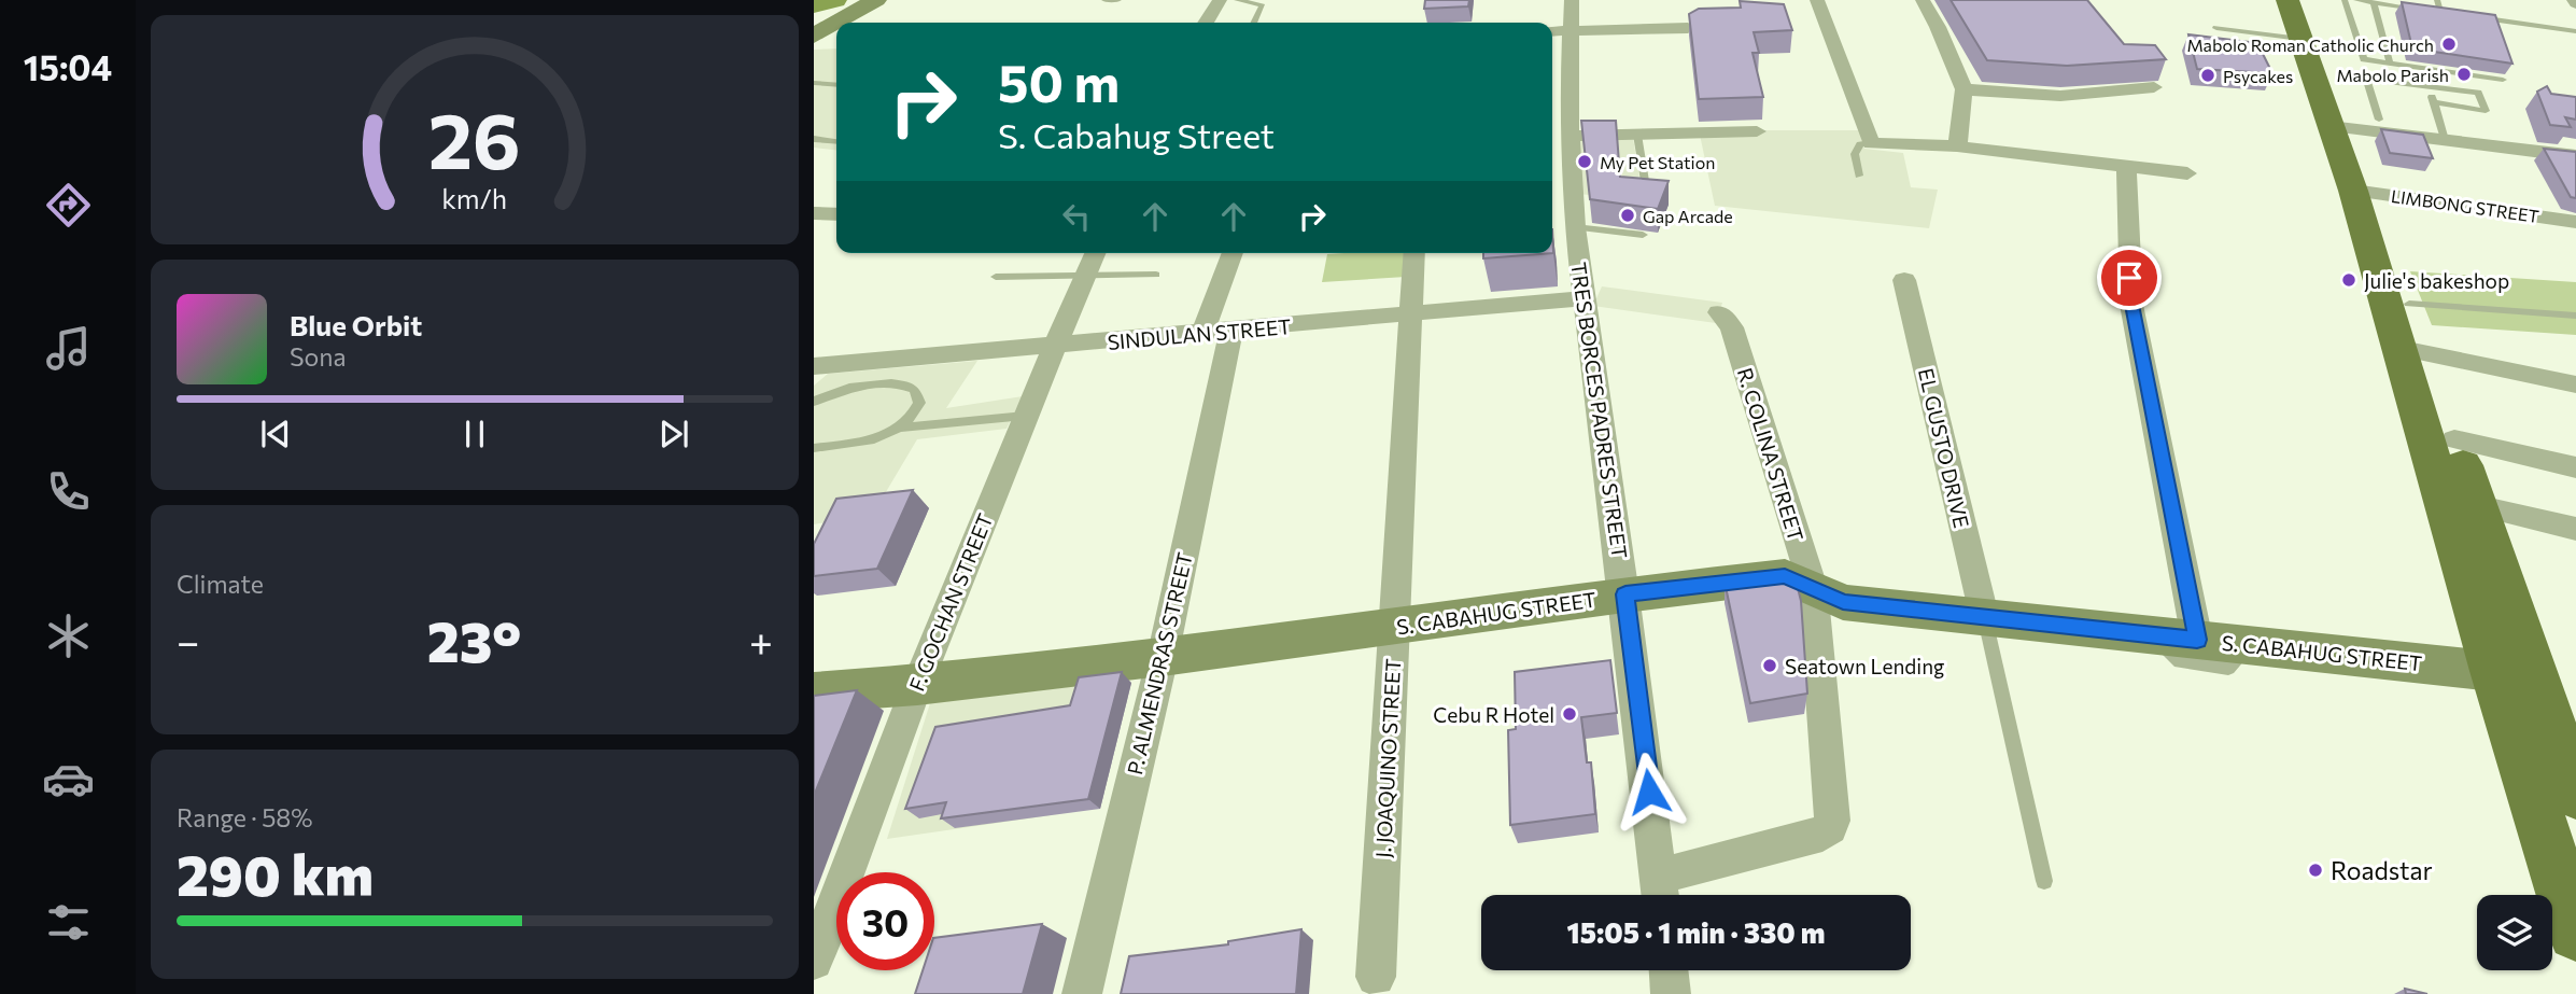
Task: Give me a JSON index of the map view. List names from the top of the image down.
{
  "streets": {
    "street": [
      "LIMBONG STREET",
      "SINDULAN STREET",
      "TRES BORCES PADRES STREET",
      "EL GUSTO DRIVE",
      "R. COLINA STREET",
      "F. GOCHAN STREET",
      "S. CABAHUG STREET",
      "P. ALMENDRAS STREET",
      "J. JOAQUINO STREET"
    ]
  },
  "crossings": [
    ["SINDULAN STREET", "TRES BORCES PADRES STREET"],
    ["SINDULAN STREET", "F. GOCHAN STREET"],
    ["SINDULAN STREET", "P. ALMENDRAS STREET"],
    ["SINDULAN STREET", "J. JOAQUINO STREET"],
    ["TRES BORCES PADRES STREET", "R. COLINA STREET"],
    ["TRES BORCES PADRES STREET", "S. CABAHUG STREET"],
    ["EL GUSTO DRIVE", "S. CABAHUG STREET"],
    ["R. COLINA STREET", "S. CABAHUG STREET"],
    ["F. GOCHAN STREET", "S. CABAHUG STREET"],
    ["S. CABAHUG STREET", "P. ALMENDRAS STREET"],
    ["S. CABAHUG STREET", "J. JOAQUINO STREET"]
  ],
  "places": [
    "Mabolo Roman Catholic Church",
    "Mabolo Parish",
    "Psycakes",
    "My Pet Station",
    "Gap Arcade",
    "Julie's bakeshop",
    "Seatown Lending",
    "Cebu R Hotel",
    "Roadstar"
  ],
  "page": {
    "tabs": "15:04",
    "turn": ["50 m", "S. Cabahug Street"],
    "song": ["Blue Orbit", "Sona"],
    "tile": [
      "Climate",
      ["Range · 58%", "290 km"]
    ],
    "heat": ["−", "23°", "+"],
    "limit": "30",
    "trip": "15:05 · 1 min · 330 m",
    "gauge": ["26", "km/h"]
  }
}
